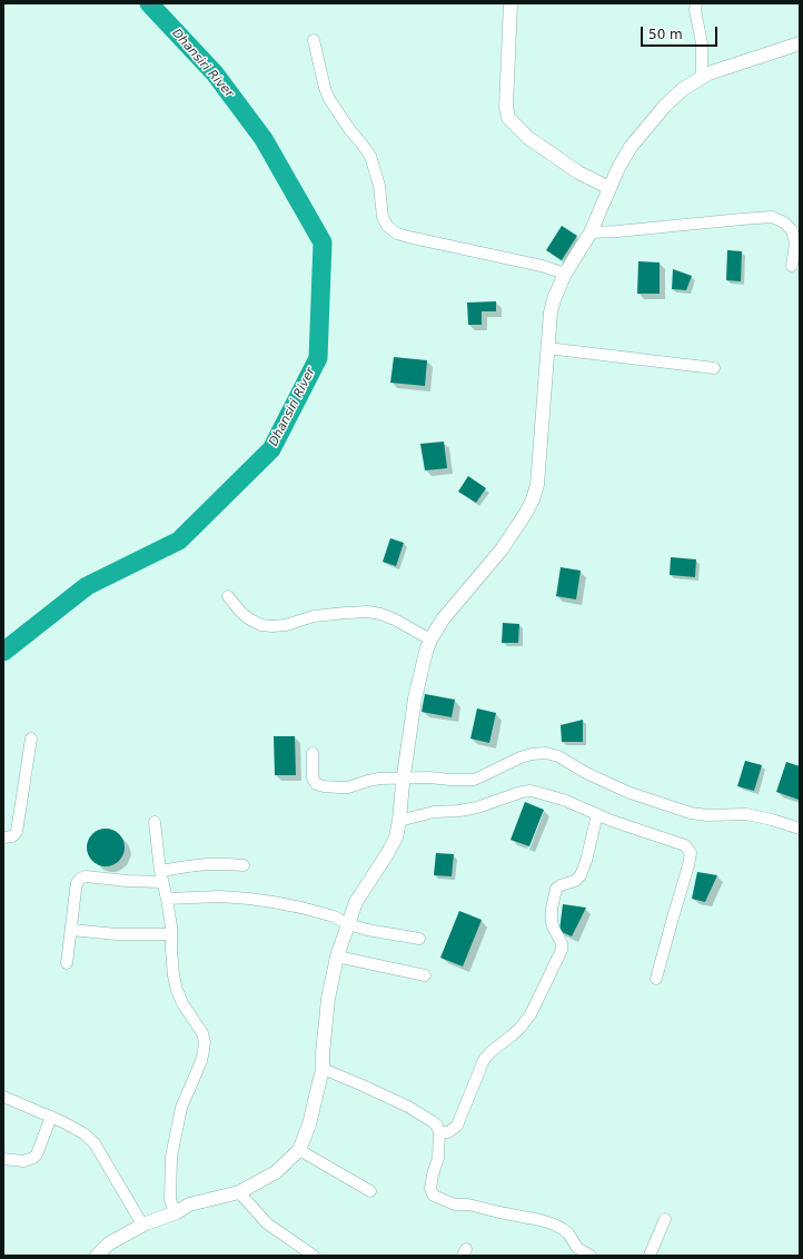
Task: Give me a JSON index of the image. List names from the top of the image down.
{
  "water": ["Dhansiri River"],
  "scale_bar": "50 m"
}
